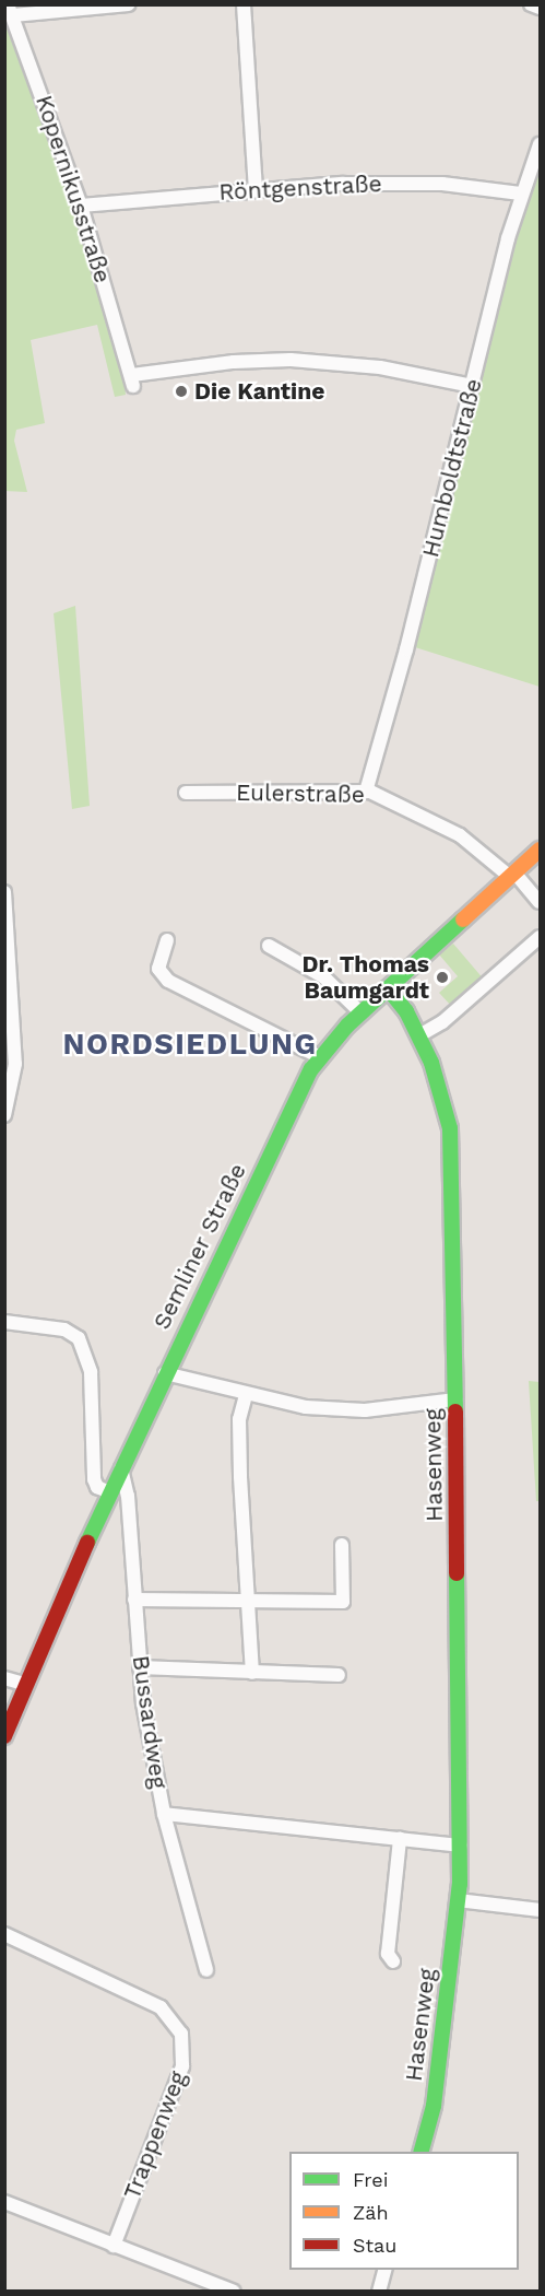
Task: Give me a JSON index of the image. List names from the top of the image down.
{
  "streets": {
    "street": [
      "Röntgenstraße",
      "Kopernikusstraße",
      "Humboldtstraße",
      "Eulerstraße",
      "Semliner Straße",
      "Hasenweg",
      "Bussardweg",
      "Trappenweg"
    ]
  },
  "crossings": [
    ["Röntgenstraße", "Kopernikusstraße"],
    ["Röntgenstraße", "Humboldtstraße"],
    ["Kopernikusstraße", "Humboldtstraße"],
    ["Humboldtstraße", "Eulerstraße"],
    ["Eulerstraße", "Semliner Straße"],
    ["Semliner Straße", "Hasenweg"],
    ["Semliner Straße", "Bussardweg"]
  ],
  "districts": ["NORDSIEDLUNG"],
  "places": ["Die Kantine", "Dr. Thomas Baumgardt"],
  "legend": ["Frei", "Zäh", "Stau"]
}
